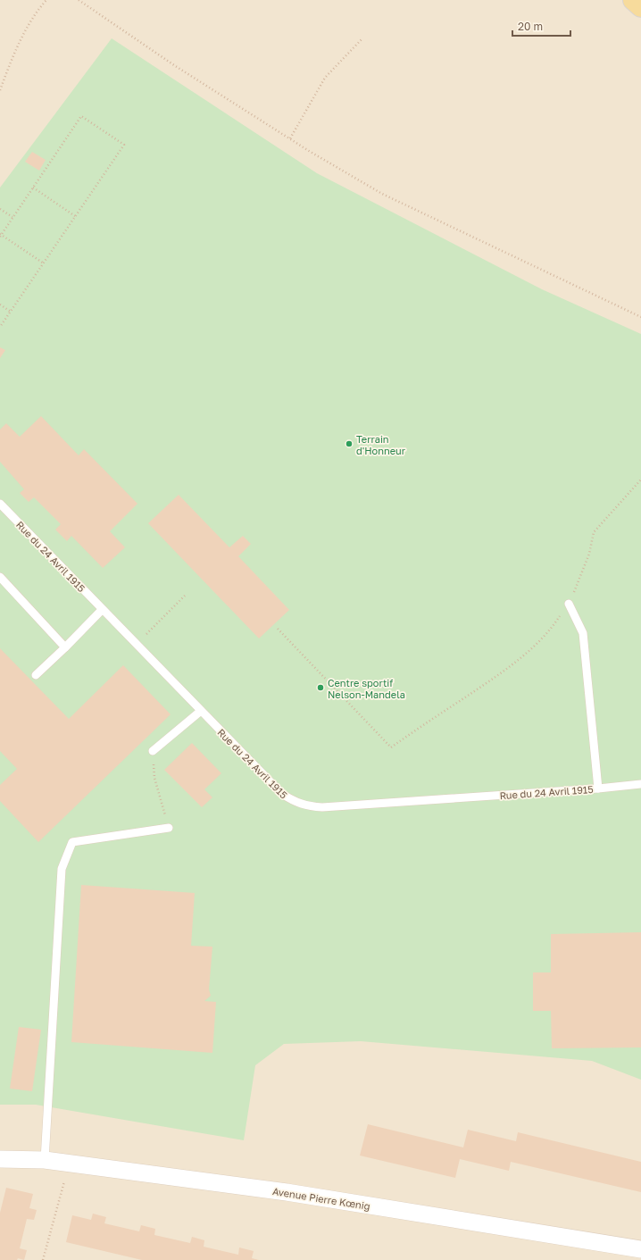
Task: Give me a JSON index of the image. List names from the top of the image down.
{
  "streets": {
    "street": ["Avenue Pierre Kœnig"],
    "lane": ["Rue du 24 Avril 1915"]
  },
  "places": ["Terrain d'Honneur", "Centre sportif Nelson-Mandela"],
  "scale_bar": "20 m"
}
